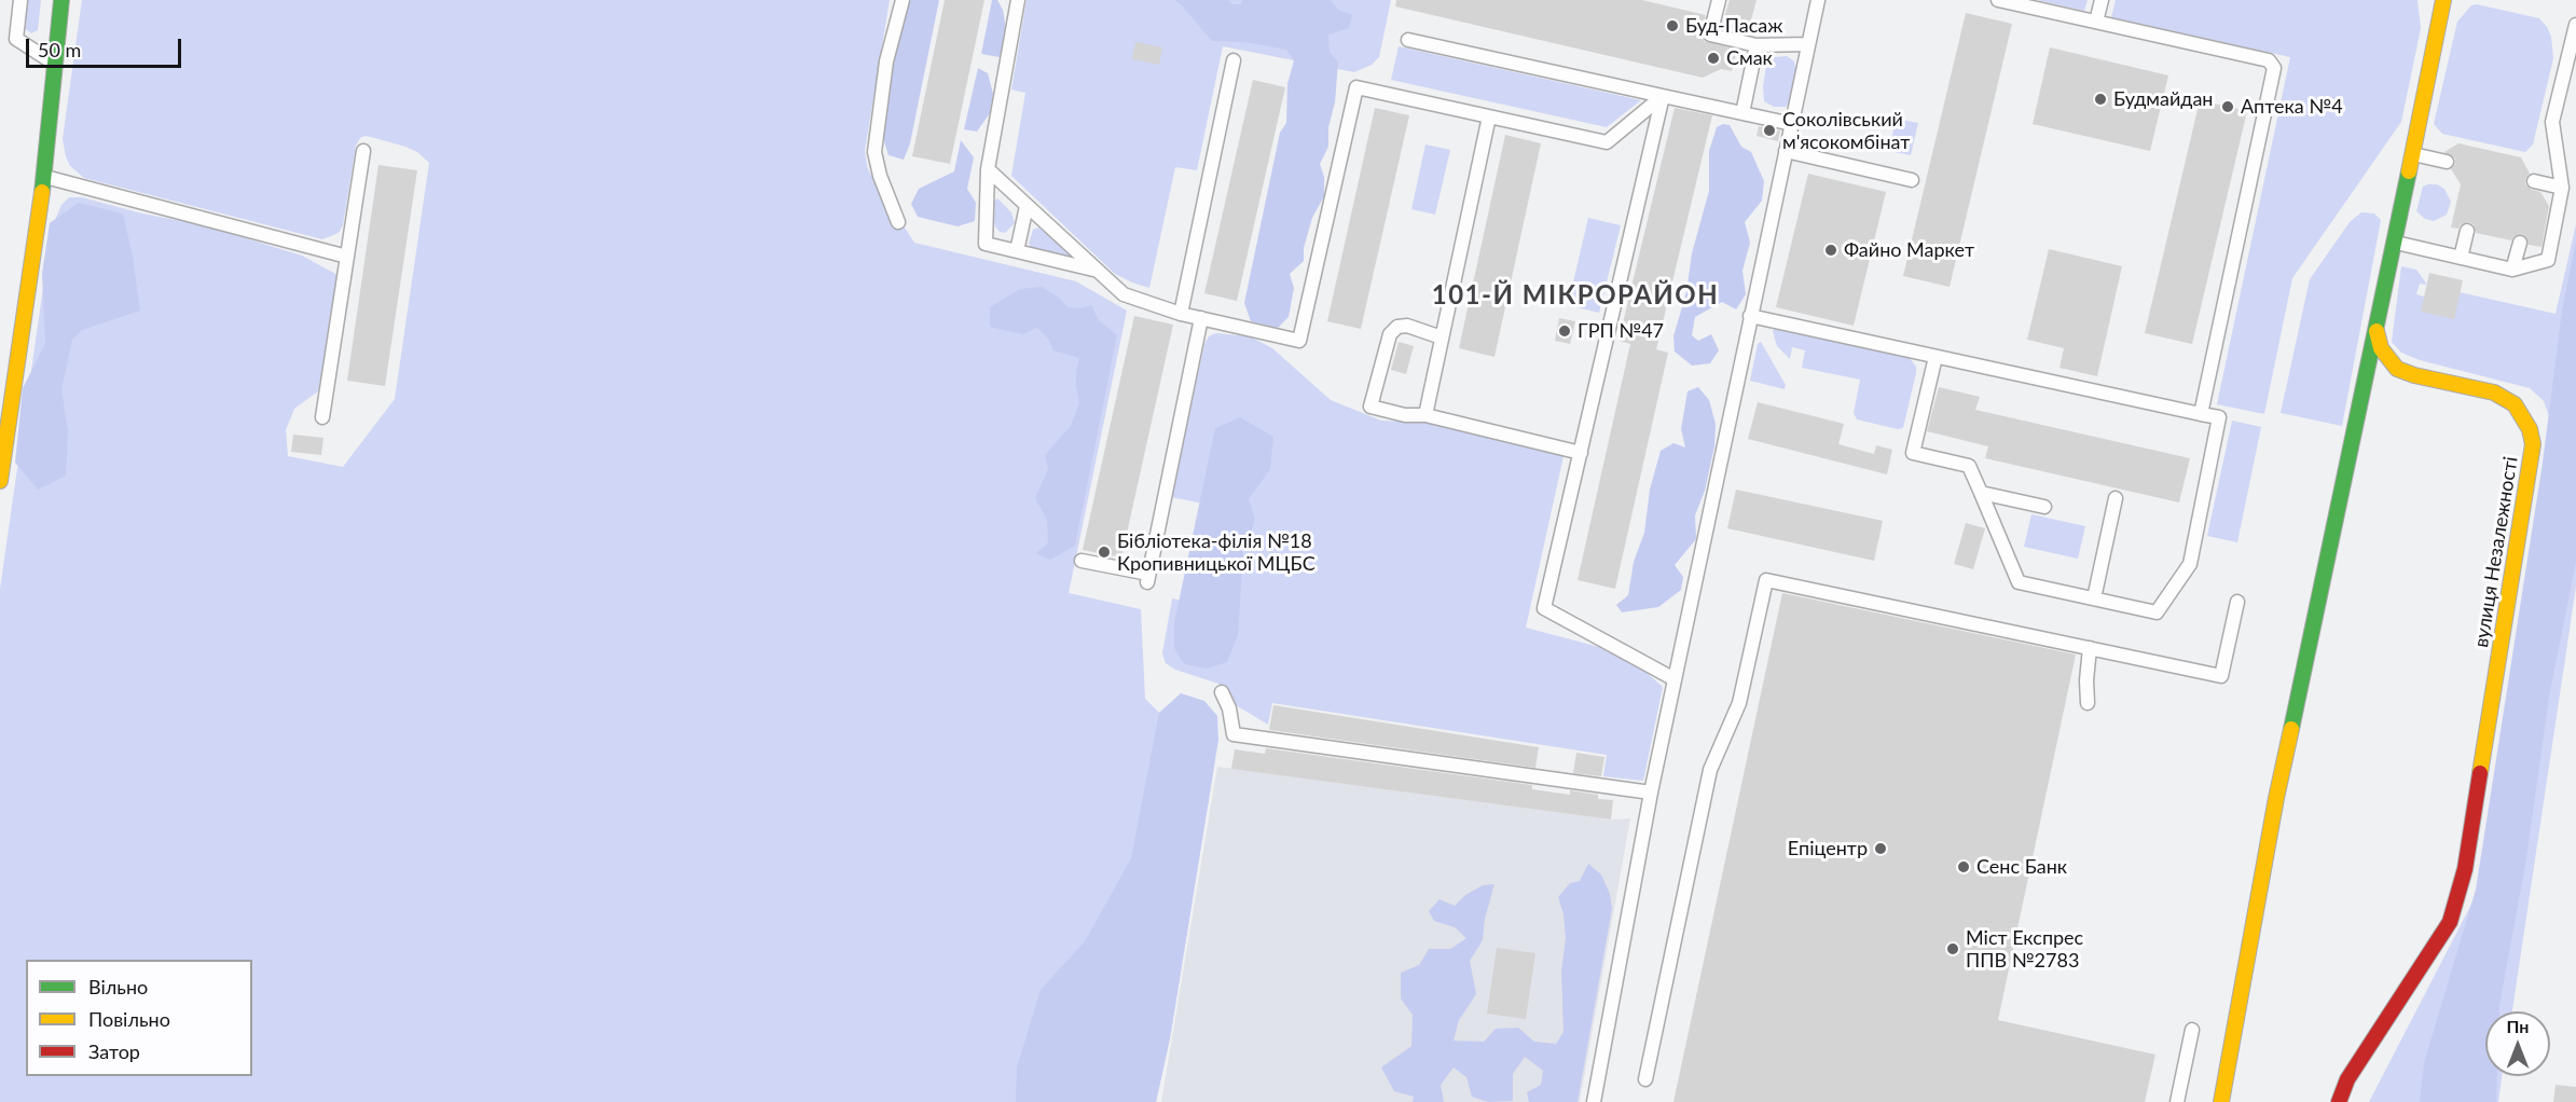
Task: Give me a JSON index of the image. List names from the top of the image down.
{
  "streets": {
    "street": ["вулиця Незалежності"]
  },
  "districts": ["101-Й МІКРОРАЙОН"],
  "places": [
    "Буд-Пасаж",
    "Смак",
    "Будмайдан",
    "Аптека №4",
    "Соколівський м'ясокомбінат",
    "Файно Маркет",
    "ГРП №47",
    "Бібліотека-філія №18 Кропивницької МЦБС",
    "Епіцентр",
    "Сенс Банк",
    "Міст Експрес ППВ №2783"
  ],
  "legend": ["Вільно", "Повільно", "Затор"],
  "scale_bar": "50 m",
  "north": "top"
}
